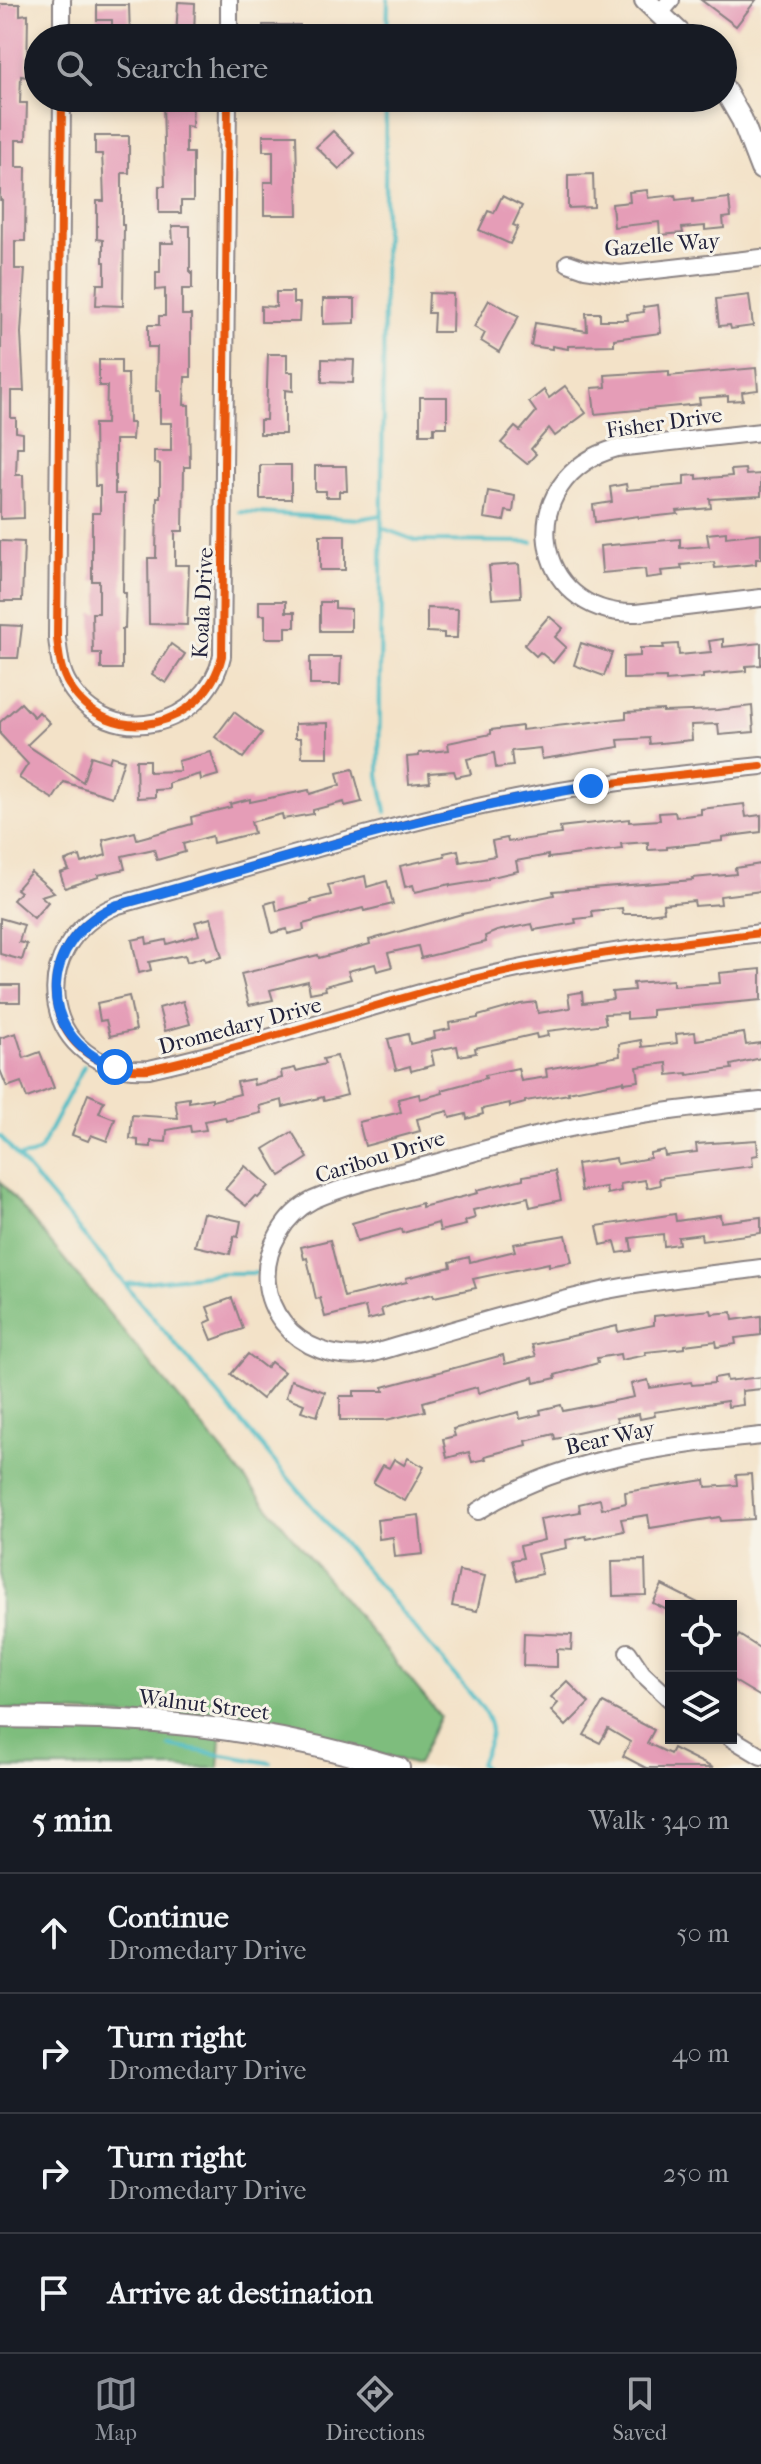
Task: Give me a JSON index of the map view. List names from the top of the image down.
{
  "streets": {
    "street": [
      "Gazelle Way",
      "Fisher Drive",
      "Koala Drive",
      "Dromedary Drive",
      "Caribou Drive",
      "Bear Way",
      "Walnut Street"
    ]
  },
  "page": {
    "search": "Search here",
    "heading": ["5 min", "Walk · 340 m"],
    "list": [
      ["Continue", "Dromedary Drive", "50 m"],
      ["Turn right", "Dromedary Drive", "40 m"],
      ["Turn right", "Dromedary Drive", "250 m"],
      "Arrive at destination"
    ],
    "nav": ["Map", "Directions", "Saved"]
  }
}
